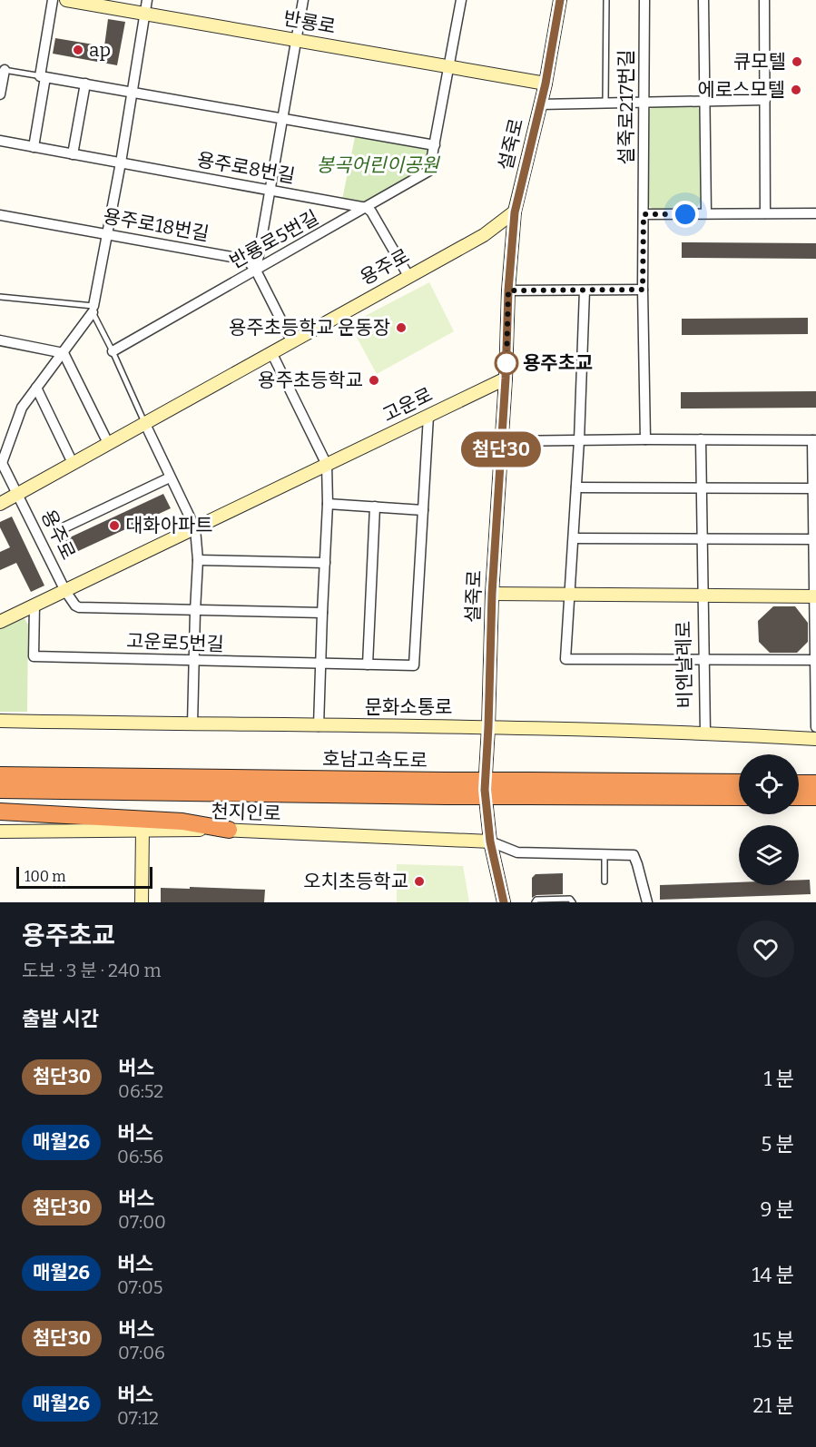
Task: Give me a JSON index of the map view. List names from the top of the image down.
{
  "streets": {
    "highway": ["호남고속도로"],
    "street": [
      "반룡로",
      "설죽로217번길",
      "설죽로",
      "용주로8번길",
      "용주로18번길",
      "반룡로5번길",
      "용주로",
      "고운로",
      "고운로5번길",
      "비엔날레로",
      "문화소통로",
      "천지인로"
    ]
  },
  "crossings": [
    ["반룡로", "설죽로"],
    ["반룡로", "반룡로5번길"],
    ["설죽로217번길", "설죽로"],
    ["설죽로", "용주로"],
    ["설죽로", "고운로"],
    ["설죽로", "비엔날레로"],
    ["설죽로", "문화소통로"],
    ["설죽로", "천지인로"],
    ["용주로8번길", "반룡로5번길"],
    ["용주로18번길", "반룡로5번길"],
    ["용주로", "고운로"],
    ["고운로", "고운로5번길"],
    ["비엔날레로", "문화소통로"]
  ],
  "parks": ["봉곡어린이공원"],
  "places": [
    "ap",
    "큐모텔",
    "에로스모텔",
    "용주초등학교 운동장",
    "용주초교",
    "용주초등학교",
    "대화아파트",
    "오치초등학교"
  ],
  "lines": ["bus line 첨단30"],
  "scale_bar": "100 m",
  "page": {
    "on_map": "첨단30",
    "scale": "100 m",
    "heading": [
      ["용주초교", "도보 · 3 분 · 240 m"],
      "출발 시간"
    ],
    "list": [
      {
        "mark": "첨단30",
        "name": "버스",
        "note": "06:52",
        "value": "1 분"
      },
      {
        "mark": "매월26",
        "name": "버스",
        "note": "06:56",
        "value": "5 분"
      },
      {
        "mark": "첨단30",
        "name": "버스",
        "note": "07:00",
        "value": "9 분"
      },
      {
        "mark": "매월26",
        "name": "버스",
        "note": "07:05",
        "value": "14 분"
      },
      {
        "mark": "첨단30",
        "name": "버스",
        "note": "07:06",
        "value": "15 분"
      },
      {
        "mark": "매월26",
        "name": "버스",
        "note": "07:12",
        "value": "21 분"
      }
    ]
  }
}
